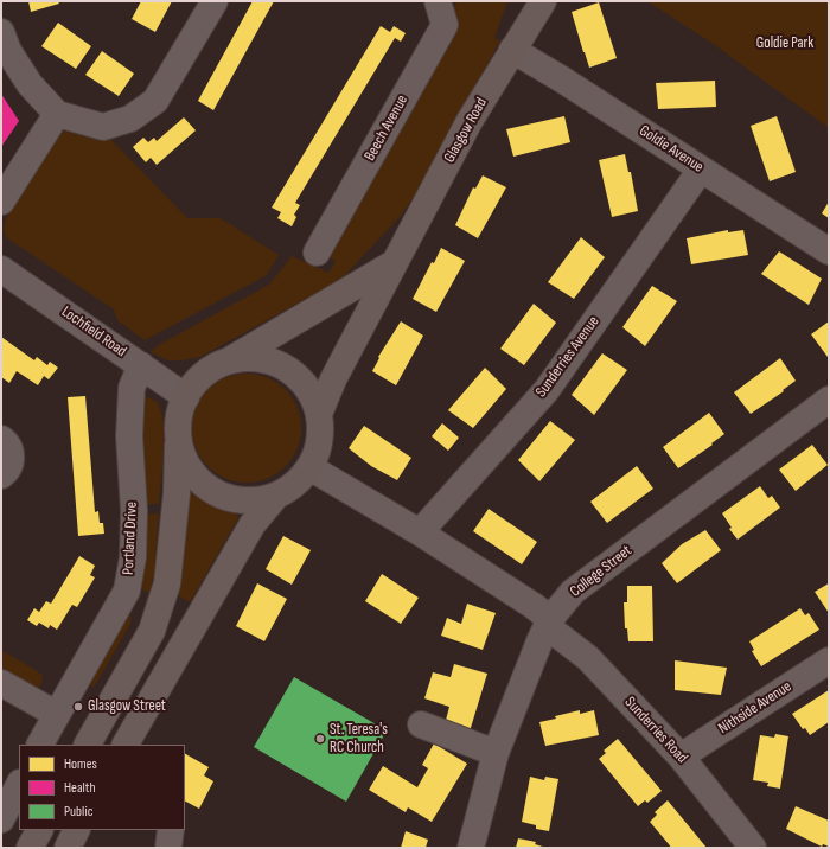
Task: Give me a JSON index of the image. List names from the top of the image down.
{
  "streets": {
    "main road": ["Glasgow Road"],
    "street": [
      "Beech Avenue",
      "Goldie Avenue",
      "Lochfield Road",
      "Sunderries Avenue",
      "Portland Drive",
      "College Street",
      "Nithside Avenue",
      "Sunderries Road"
    ]
  },
  "crossings": [
    ["Glasgow Road", "Goldie Avenue"],
    ["Glasgow Road", "Lochfield Road"],
    ["Glasgow Road", "Sunderries Road"],
    ["Goldie Avenue", "Sunderries Avenue"],
    ["Lochfield Road", "Portland Drive"],
    ["Lochfield Road", "Sunderries Road"],
    ["Sunderries Avenue", "Sunderries Road"],
    ["College Street", "Sunderries Road"],
    ["Nithside Avenue", "Sunderries Road"]
  ],
  "parks": ["Goldie Park"],
  "places": ["Glasgow Street", "St. Teresa's RC Church"],
  "legend": ["Homes", "Health", "Public"]
}
